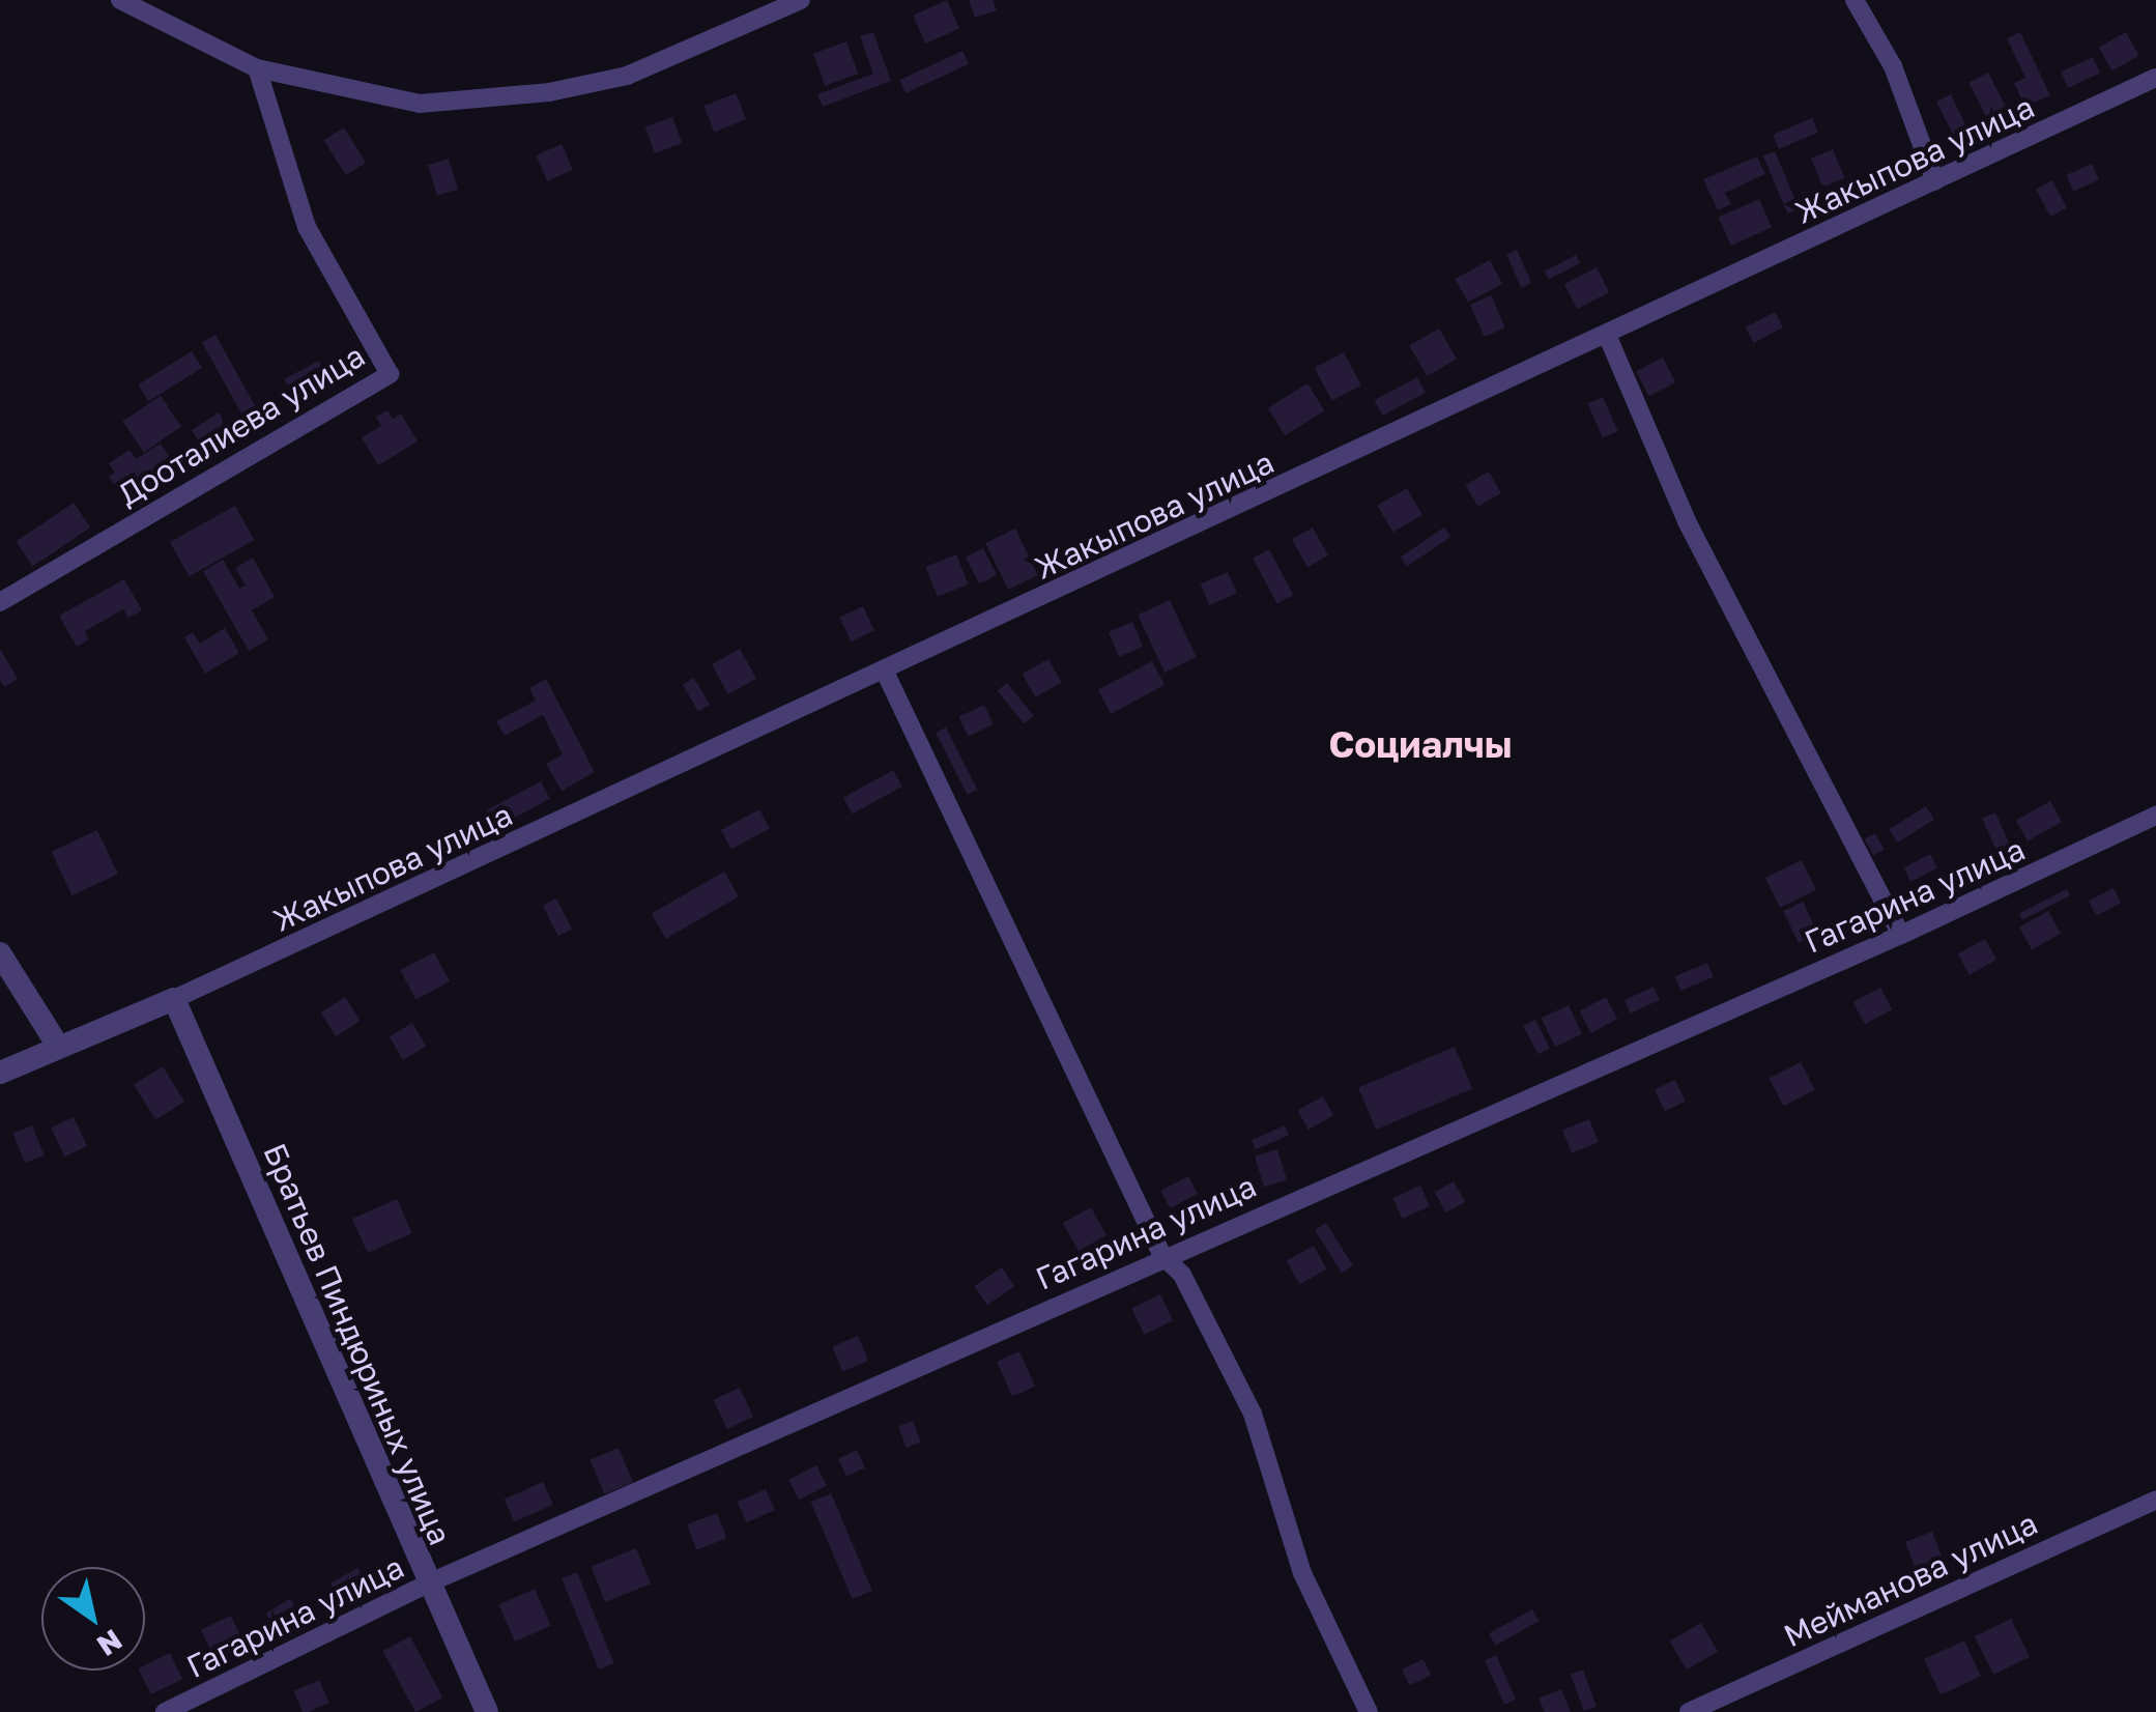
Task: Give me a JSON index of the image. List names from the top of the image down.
{
  "streets": {
    "street": [
      "Жакыпова улица",
      "Дооталиева улица",
      "Гагарина улица",
      "Братьев Пиндюриных улица",
      "Мейманова улица"
    ]
  },
  "crossings": [
    ["Жакыпова улица", "Братьев Пиндюриных улица"],
    ["Гагарина улица", "Братьев Пиндюриных улица"]
  ],
  "districts": ["Социалчы"],
  "north": "bottom right"
}
